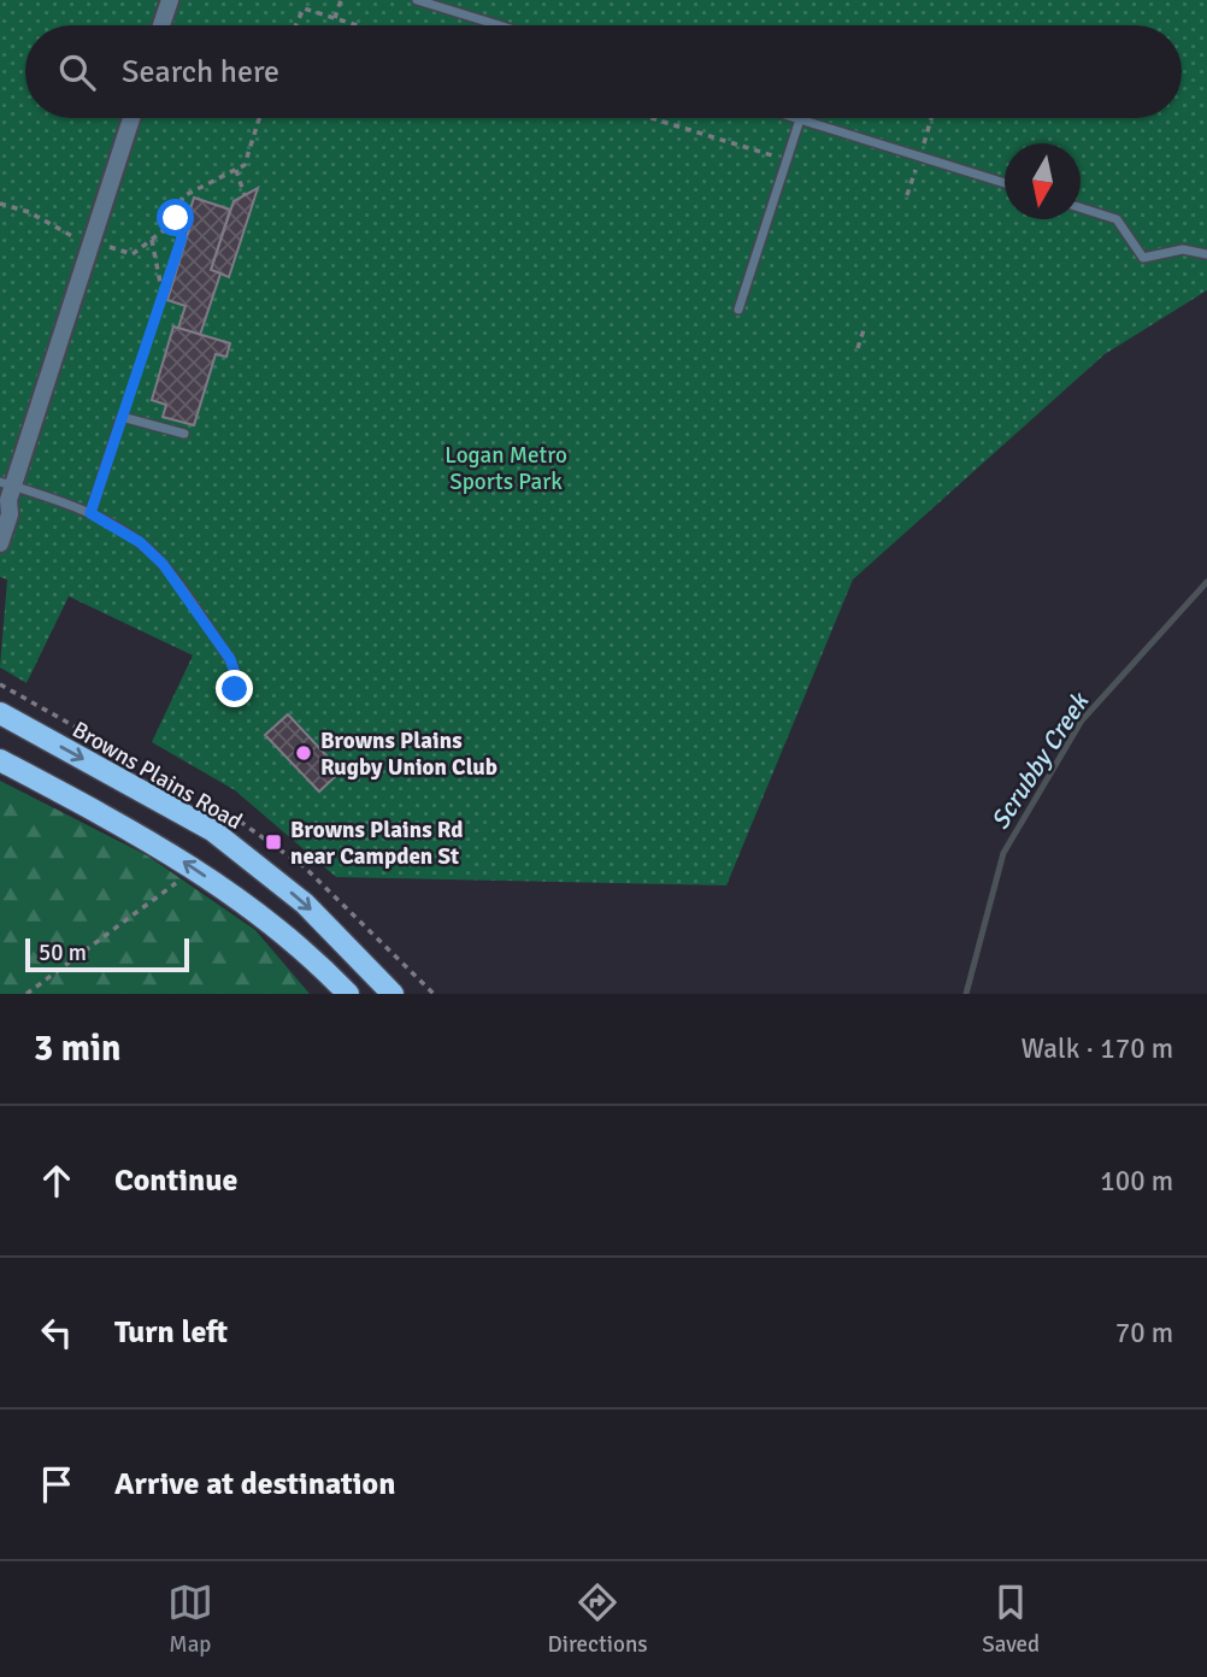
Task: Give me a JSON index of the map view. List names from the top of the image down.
{
  "streets": {
    "main road": ["Browns Plains Road"]
  },
  "water": ["Scrubby Creek"],
  "parks": ["Logan Metro Sports Park"],
  "places": {
    "other": ["Browns Plains Rugby Union Club"],
    "transit": ["Browns Plains Rd near Campden St"]
  },
  "scale_bar": "50 m",
  "north": "bottom",
  "page": {
    "search": "Search here",
    "scale": "50 m",
    "heading": ["3 min", "Walk · 170 m"],
    "list": [
      ["Continue", "100 m"],
      ["Turn left", "70 m"],
      "Arrive at destination"
    ],
    "nav": ["Map", "Directions", "Saved"]
  }
}
